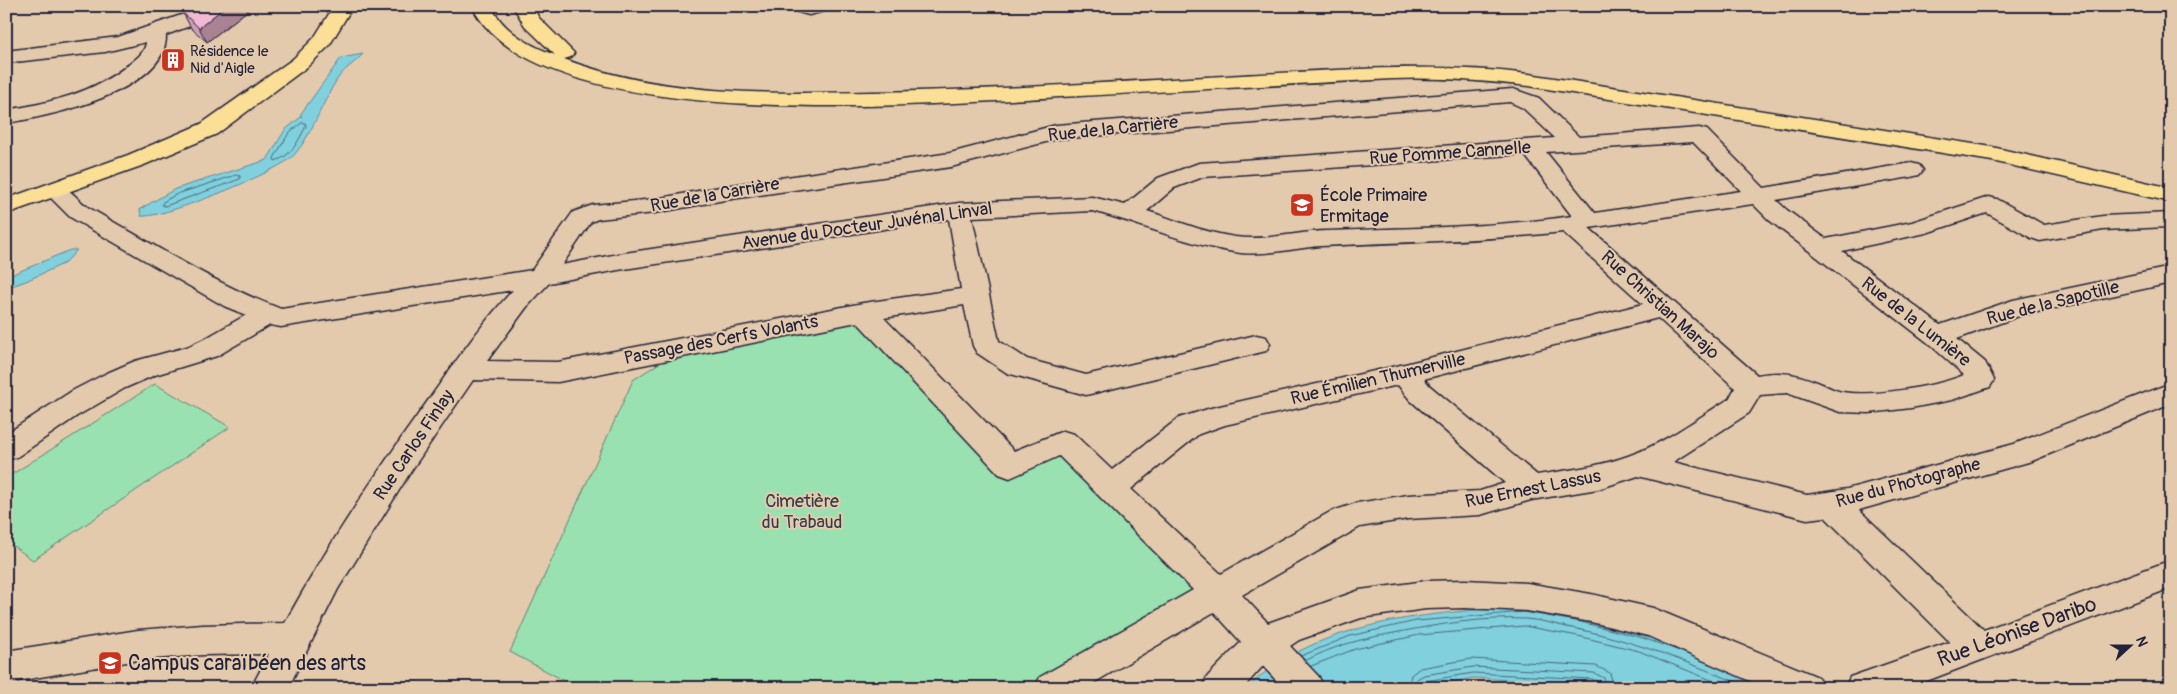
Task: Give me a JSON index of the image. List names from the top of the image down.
{
  "streets": {
    "street": [
      "Rue de la Carrière",
      "Rue Pomme Cannelle",
      "Avenue du Docteur Juvénal Linval",
      "Rue de la Sapotille",
      "Rue Christian Marajo",
      "Rue de la Lumière",
      "Passage des Cerfs Volants",
      "Rue Émilien Thumerville",
      "Rue Carlos Finlay",
      "Rue du Photographe",
      "Rue Ernest Lassus",
      "Rue Léonise Daribo"
    ]
  },
  "crossings": [
    ["Rue de la Carrière", "Rue Pomme Cannelle"],
    ["Rue de la Carrière", "Rue Carlos Finlay"],
    ["Rue Pomme Cannelle", "Avenue du Docteur Juvénal Linval"],
    ["Rue Pomme Cannelle", "Rue Christian Marajo"],
    ["Rue Pomme Cannelle", "Rue de la Lumière"],
    ["Avenue du Docteur Juvénal Linval", "Rue Christian Marajo"],
    ["Avenue du Docteur Juvénal Linval", "Rue de la Lumière"],
    ["Avenue du Docteur Juvénal Linval", "Rue Carlos Finlay"],
    ["Rue de la Sapotille", "Rue de la Lumière"],
    ["Rue Christian Marajo", "Rue de la Lumière"],
    ["Rue Christian Marajo", "Rue Émilien Thumerville"],
    ["Rue Christian Marajo", "Rue Ernest Lassus"],
    ["Rue de la Lumière", "Rue Ernest Lassus"],
    ["Passage des Cerfs Volants", "Rue Carlos Finlay"],
    ["Rue du Photographe", "Rue Ernest Lassus"]
  ],
  "parks": ["Cimetière du Trabaud"],
  "places": {
    "building": ["Résidence le Nid d'Aigle"],
    "school or university": ["École Primaire Ermitage", "Campus caraïbéen des arts"]
  },
  "north": "right"
}
